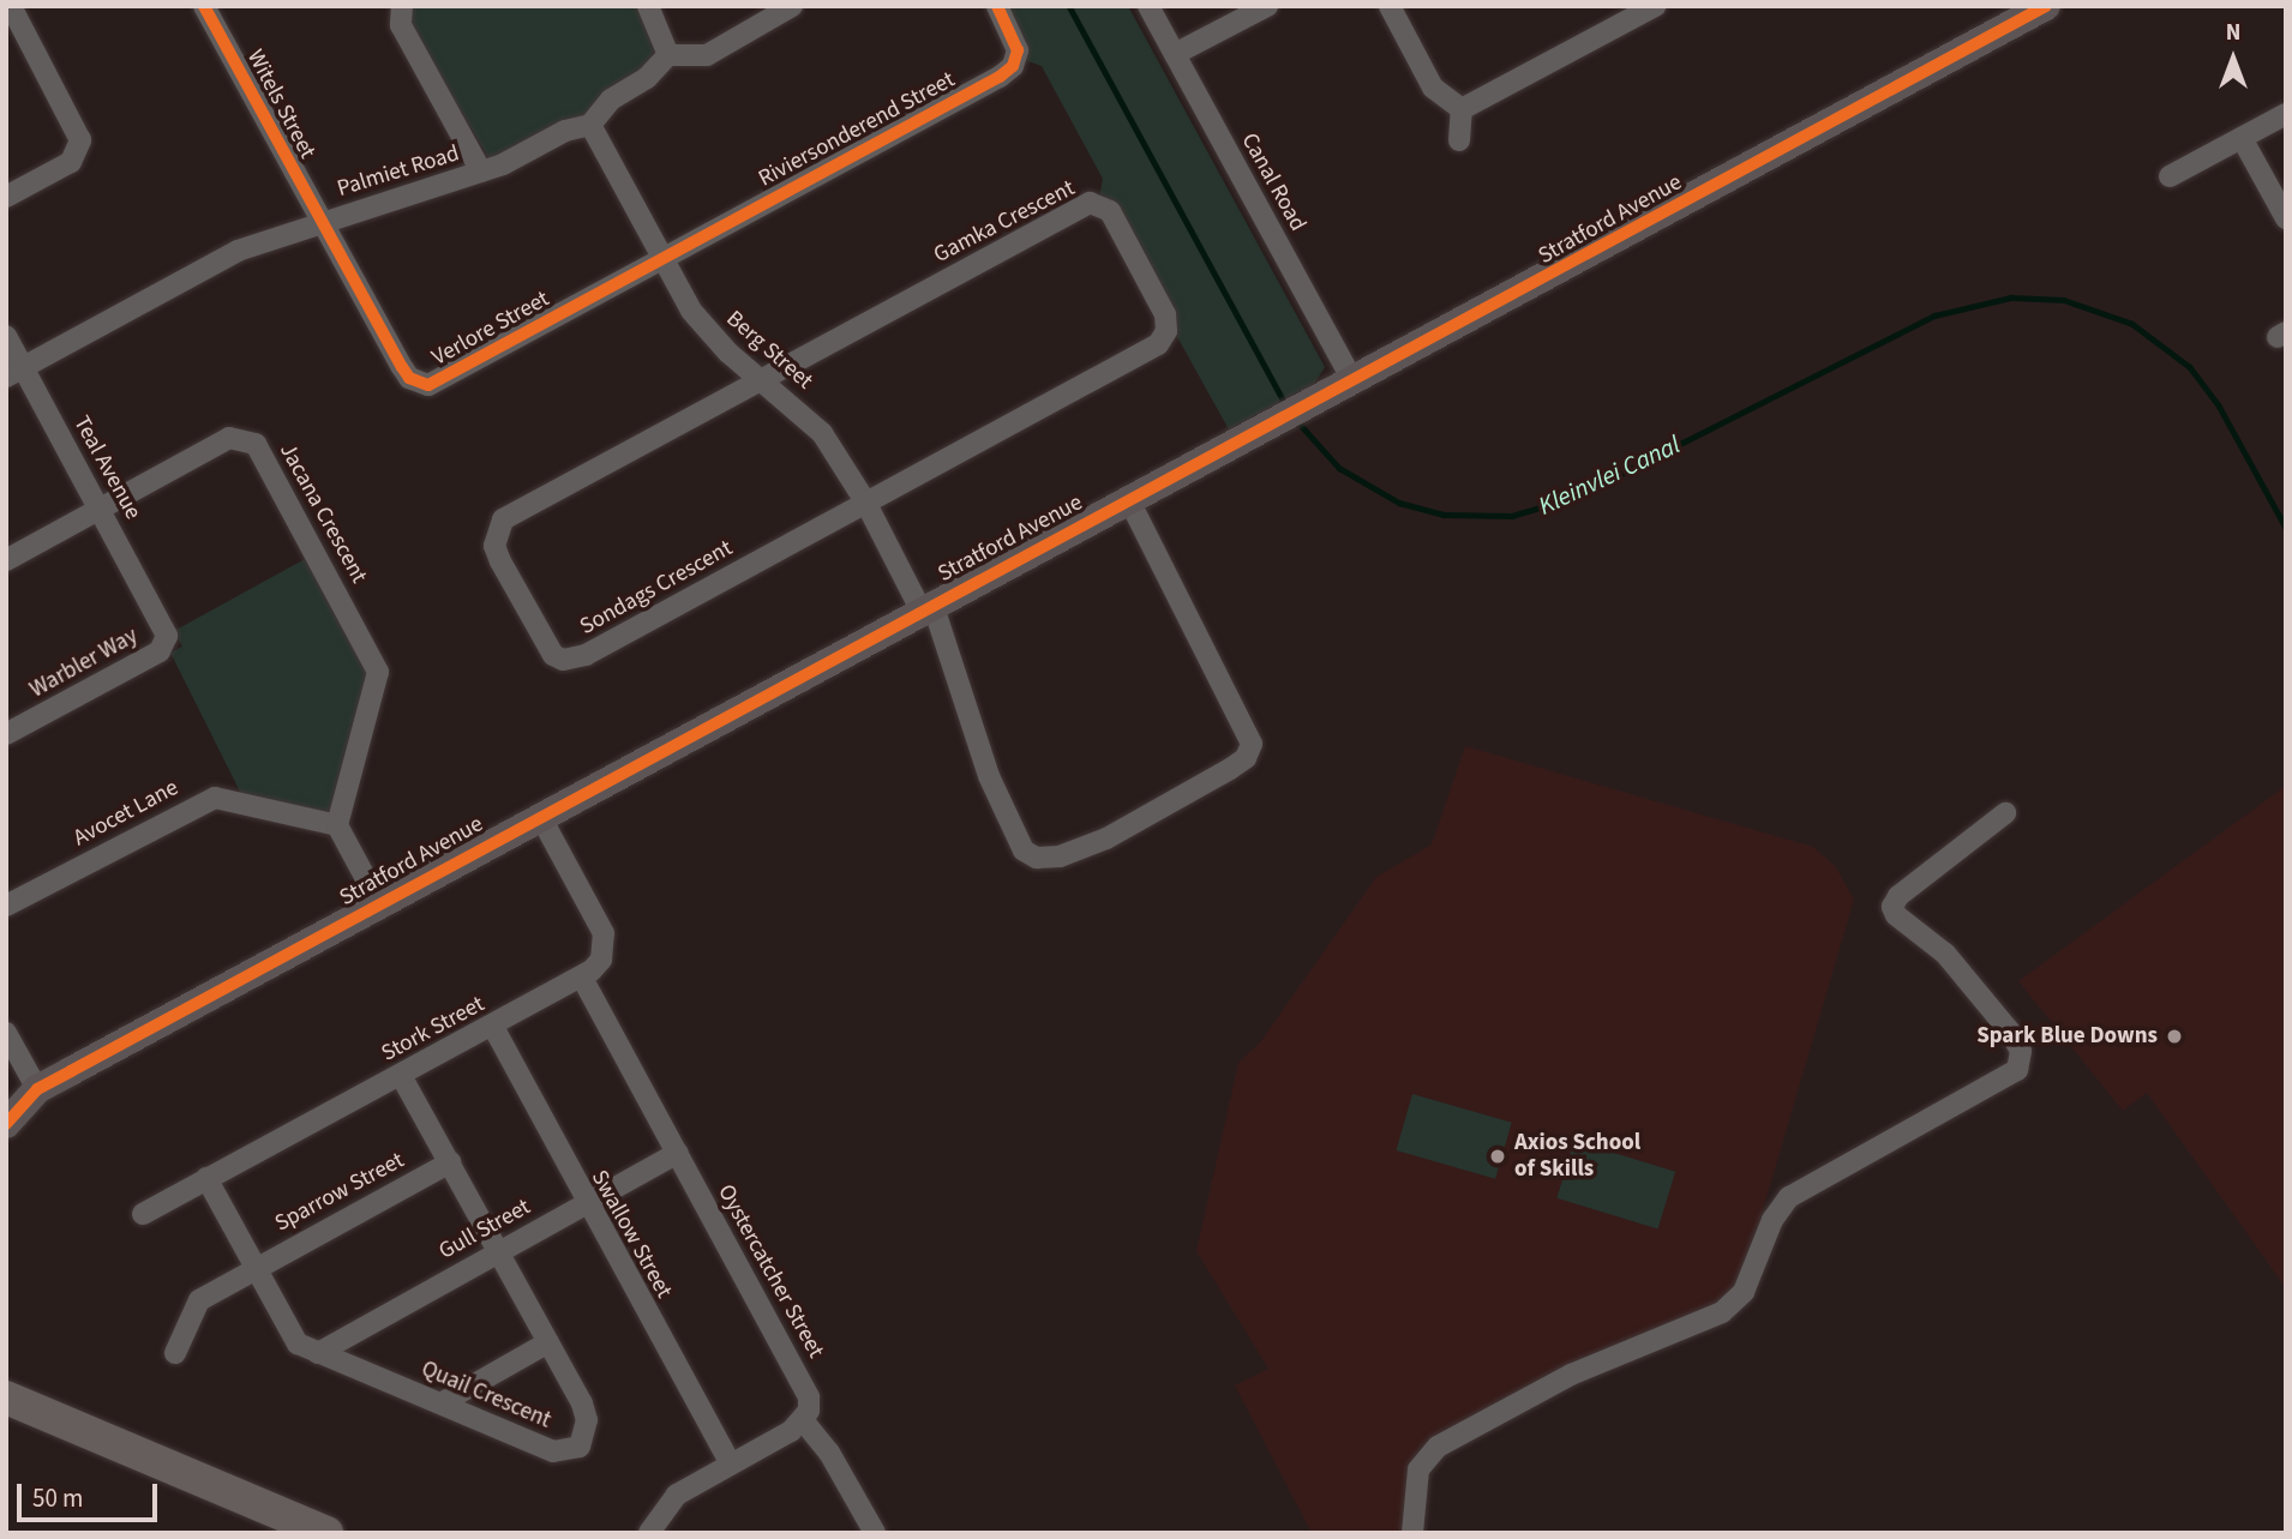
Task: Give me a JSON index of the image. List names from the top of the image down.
{
  "streets": {
    "street": [
      "Witels Street",
      "Riviersonderend Street",
      "Palmiet Road",
      "Canal Road",
      "Stratford Avenue",
      "Gamka Crescent",
      "Verlore Street",
      "Berg Street",
      "Teal Avenue",
      "Jacana Crescent",
      "Sondags Crescent",
      "Warbler Way",
      "Avocet Lane",
      "Stork Street",
      "Sparrow Street",
      "Gull Street",
      "Swallow Street",
      "Oystercatcher Street",
      "Quail Crescent"
    ]
  },
  "crossings": [
    ["Witels Street", "Palmiet Road"],
    ["Witels Street", "Verlore Street"],
    ["Riviersonderend Street", "Verlore Street"],
    ["Riviersonderend Street", "Berg Street"],
    ["Palmiet Road", "Verlore Street"],
    ["Palmiet Road", "Berg Street"],
    ["Palmiet Road", "Teal Avenue"],
    ["Canal Road", "Stratford Avenue"],
    ["Stratford Avenue", "Berg Street"],
    ["Stratford Avenue", "Stork Street"],
    ["Gamka Crescent", "Berg Street"],
    ["Gamka Crescent", "Sondags Crescent"],
    ["Verlore Street", "Berg Street"],
    ["Berg Street", "Sondags Crescent"],
    ["Teal Avenue", "Jacana Crescent"],
    ["Teal Avenue", "Warbler Way"],
    ["Jacana Crescent", "Avocet Lane"],
    ["Stork Street", "Swallow Street"],
    ["Stork Street", "Oystercatcher Street"],
    ["Stork Street", "Quail Crescent"],
    ["Sparrow Street", "Quail Crescent"],
    ["Gull Street", "Swallow Street"],
    ["Gull Street", "Oystercatcher Street"],
    ["Gull Street", "Quail Crescent"]
  ],
  "water": ["Kleinvlei Canal"],
  "places": ["Spark Blue Downs", "Axios School of Skills"],
  "scale_bar": "50 m",
  "north": "top"
}
